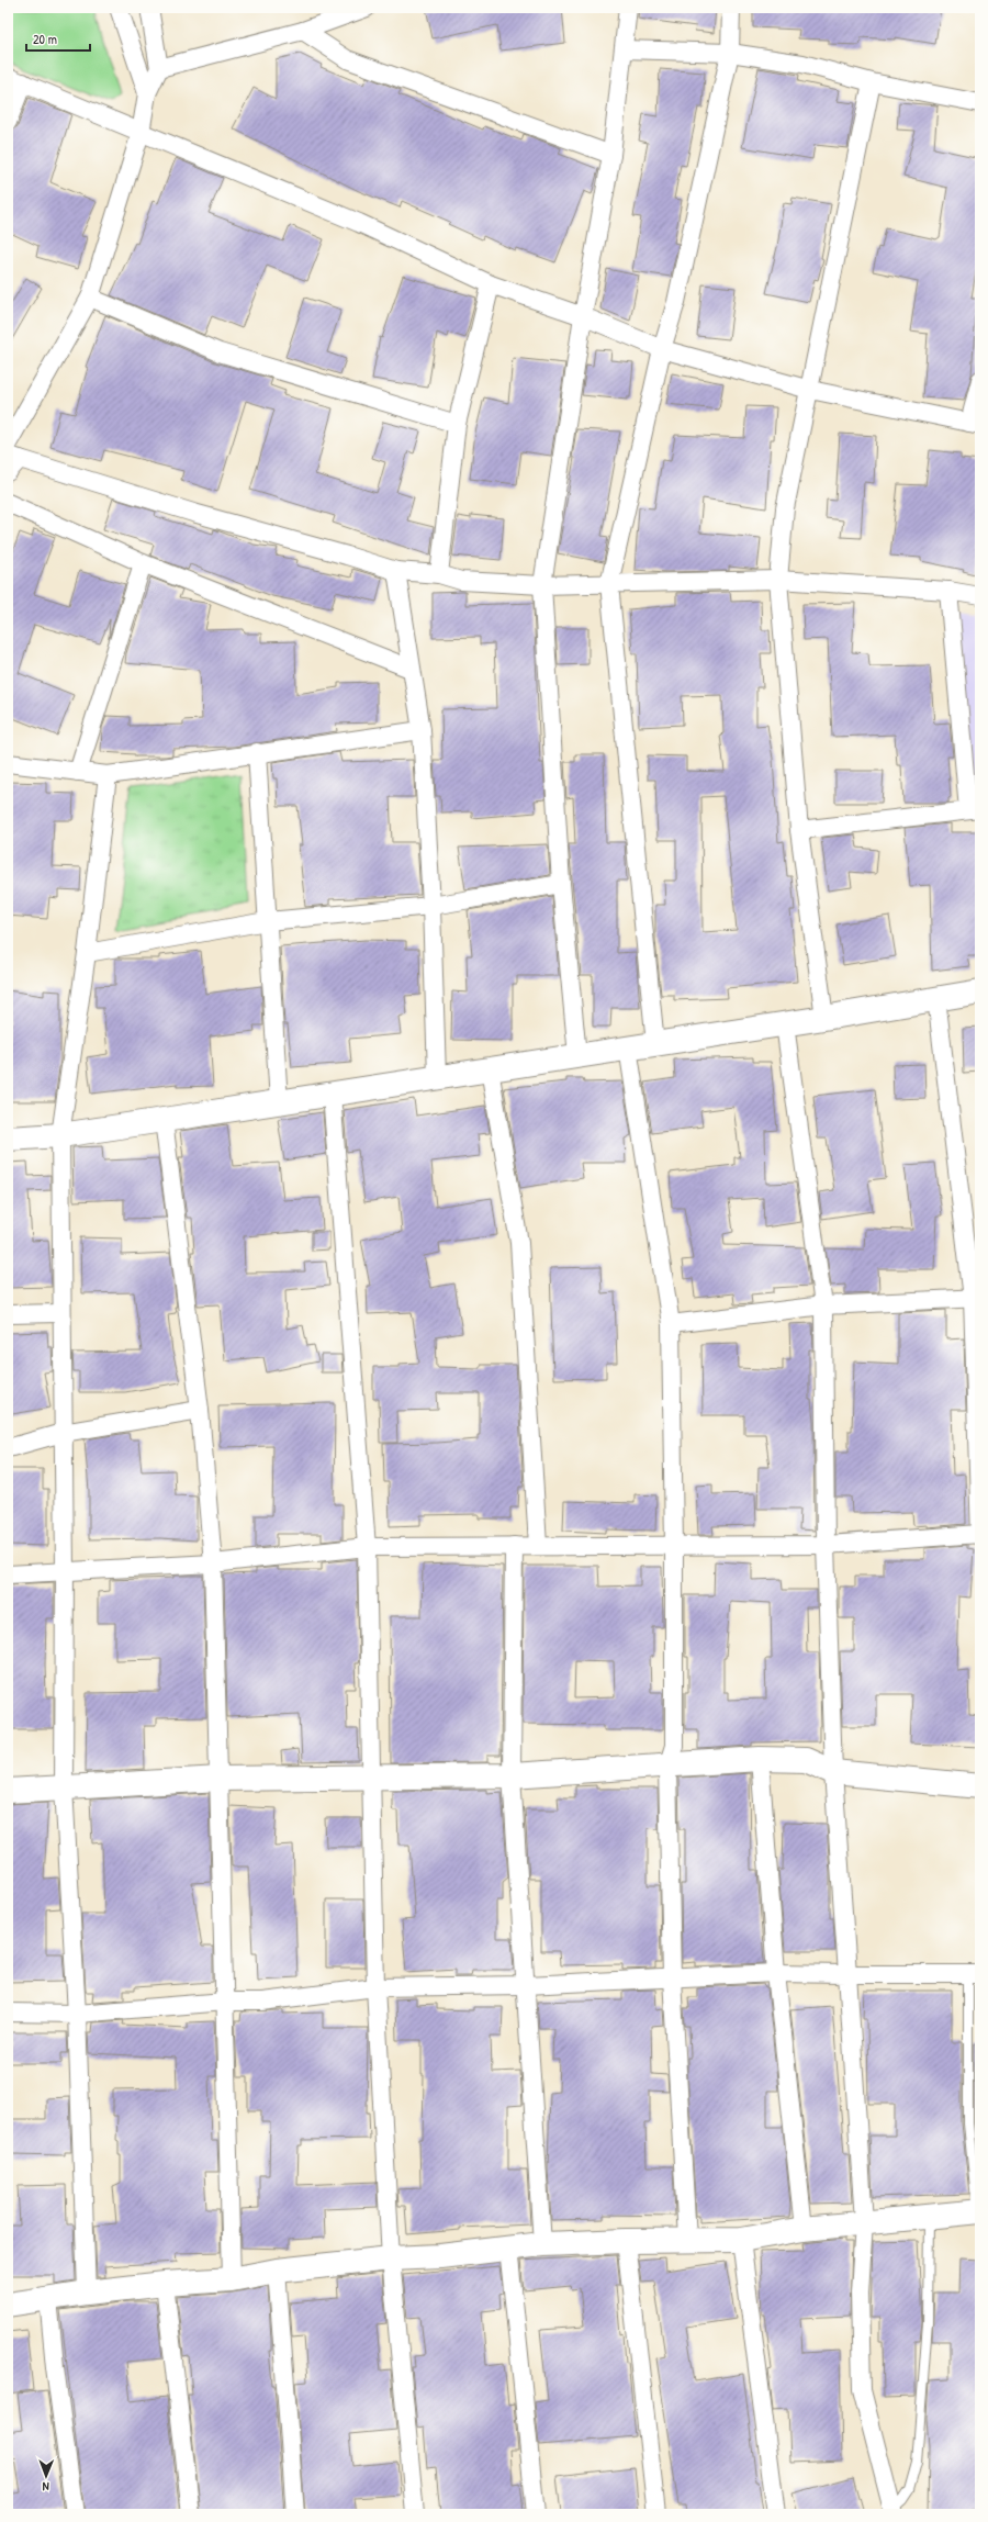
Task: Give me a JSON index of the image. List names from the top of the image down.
{
  "scale_bar": "20 m",
  "north": "bottom"
}
